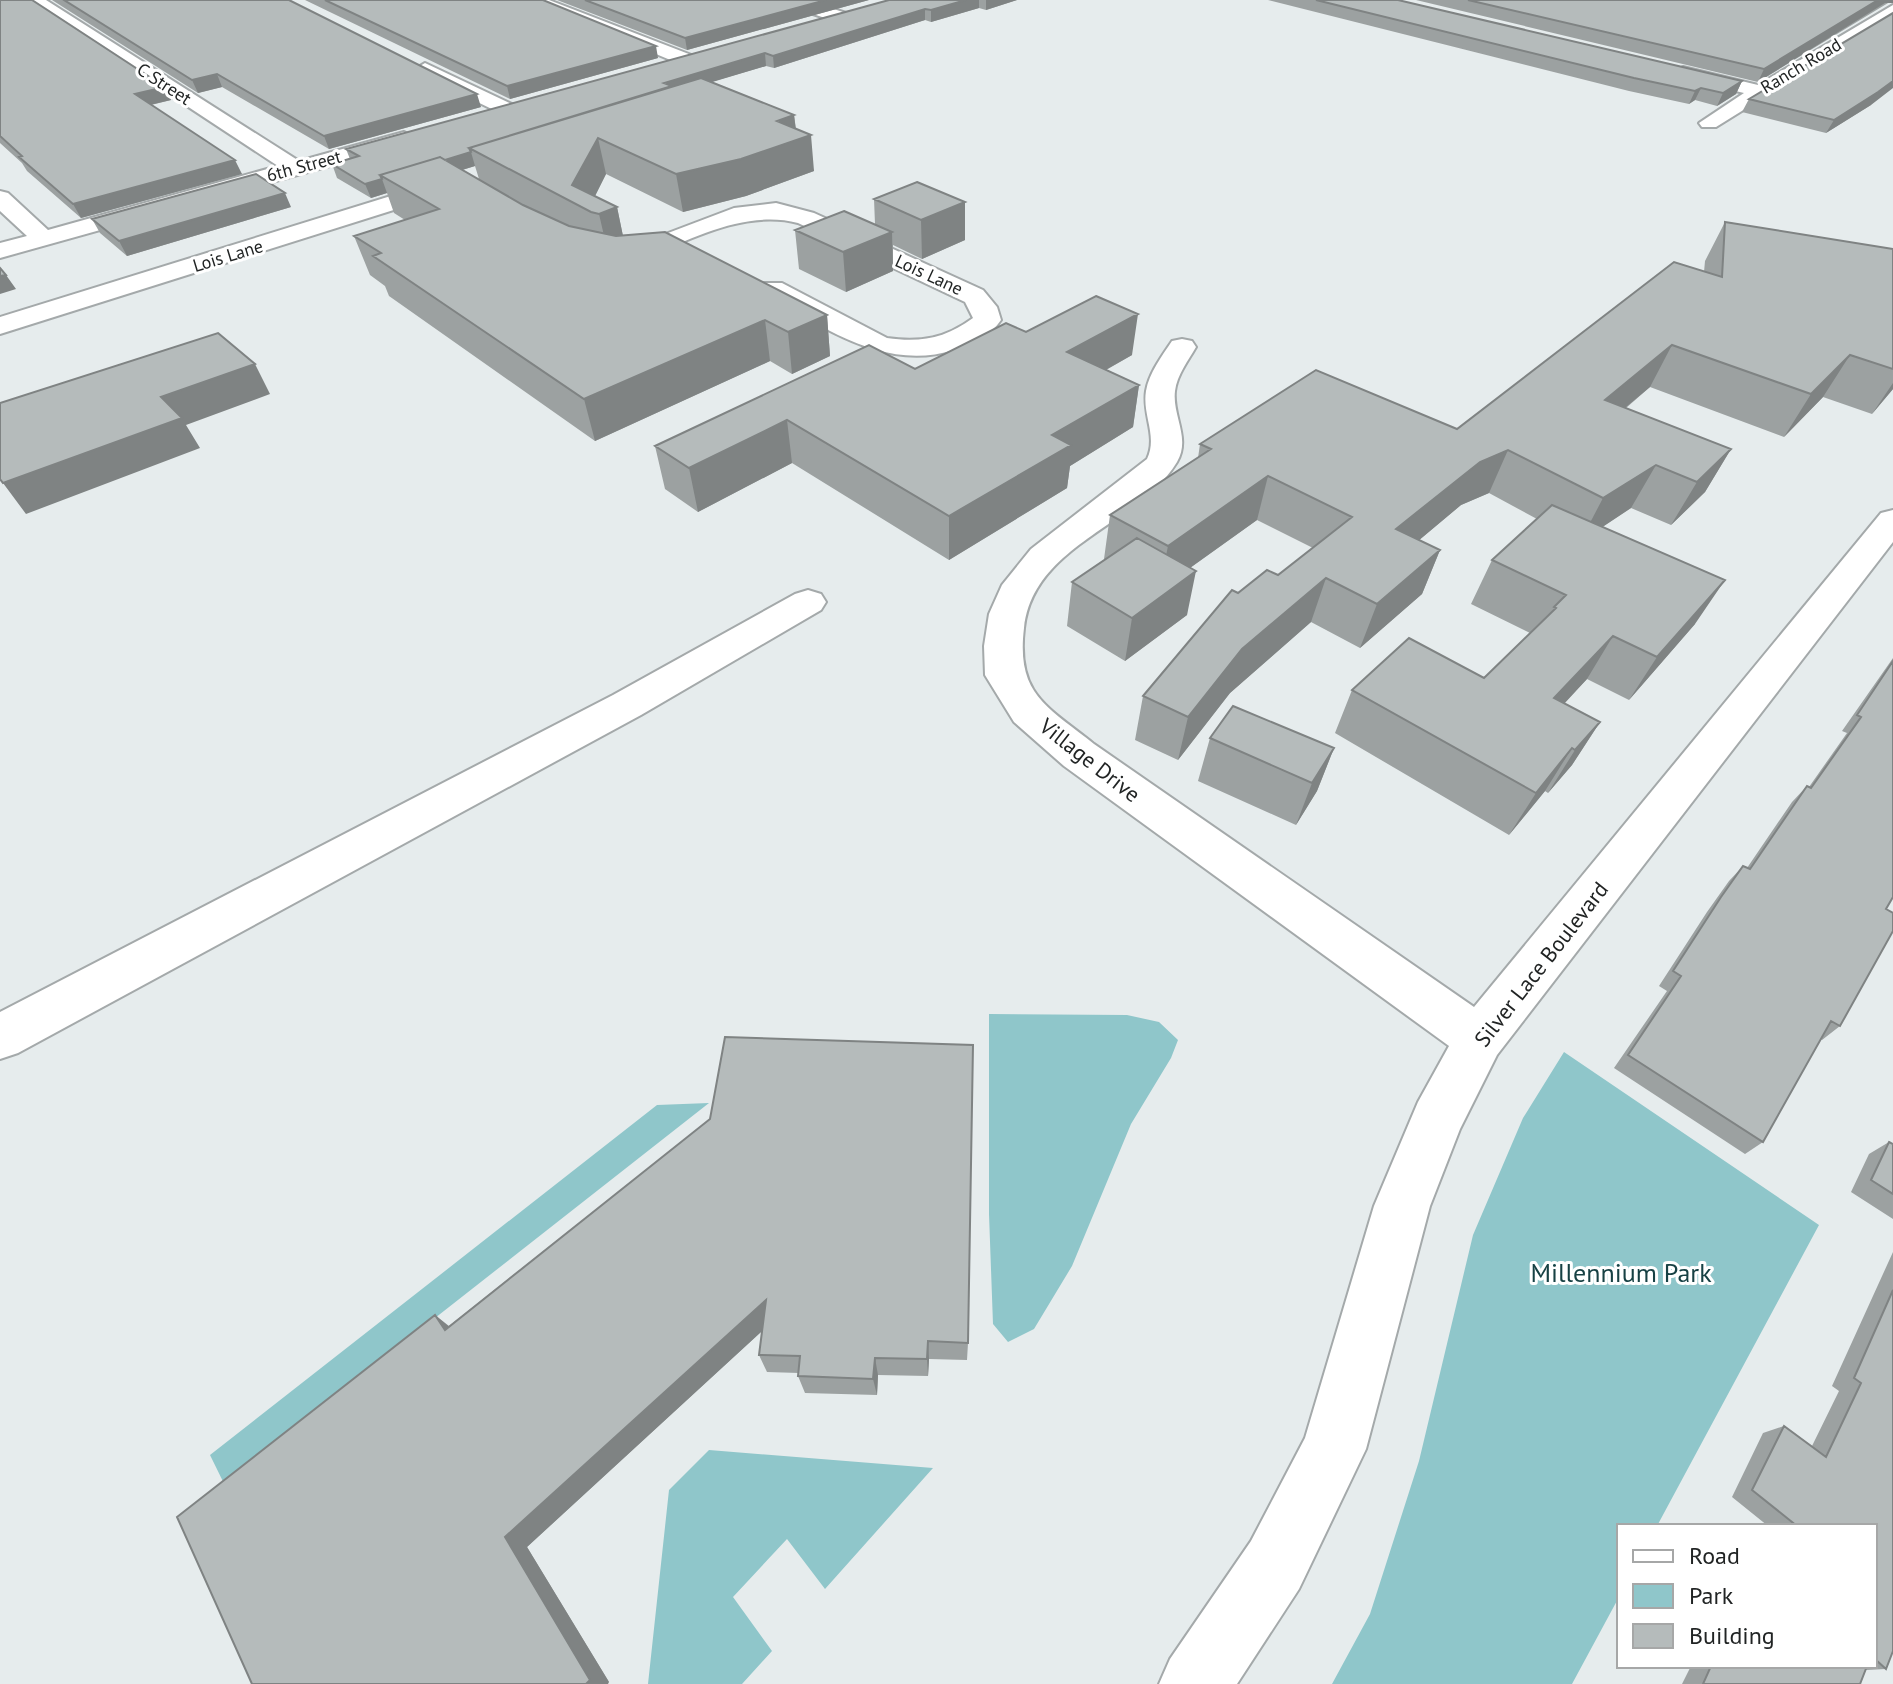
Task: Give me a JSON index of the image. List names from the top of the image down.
{
  "streets": {
    "street": [
      "Ranch Road",
      "C Street",
      "6th Street",
      "Lois Lane",
      "Village Drive",
      "Silver Lace Boulevard"
    ]
  },
  "crossings": [
    ["C Street", "6th Street"],
    ["Village Drive", "Silver Lace Boulevard"]
  ],
  "parks": ["Millennium Park"],
  "legend": ["Road", "Park", "Building"]
}
